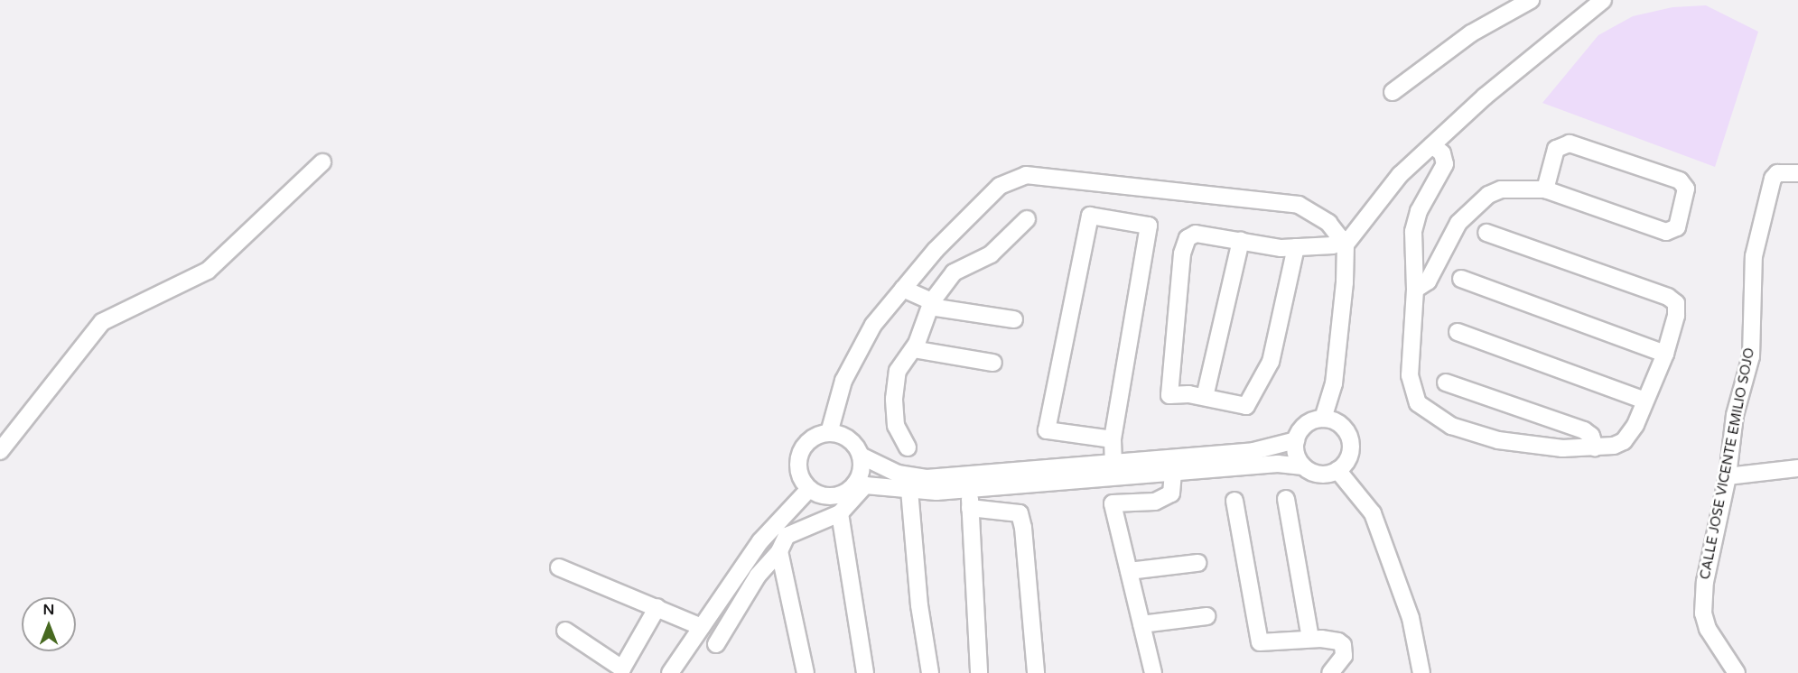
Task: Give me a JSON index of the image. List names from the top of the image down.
{
  "streets": {
    "street": ["CALLE JOSE VICENTE EMILIO SOJO"]
  },
  "north": "top"
}
